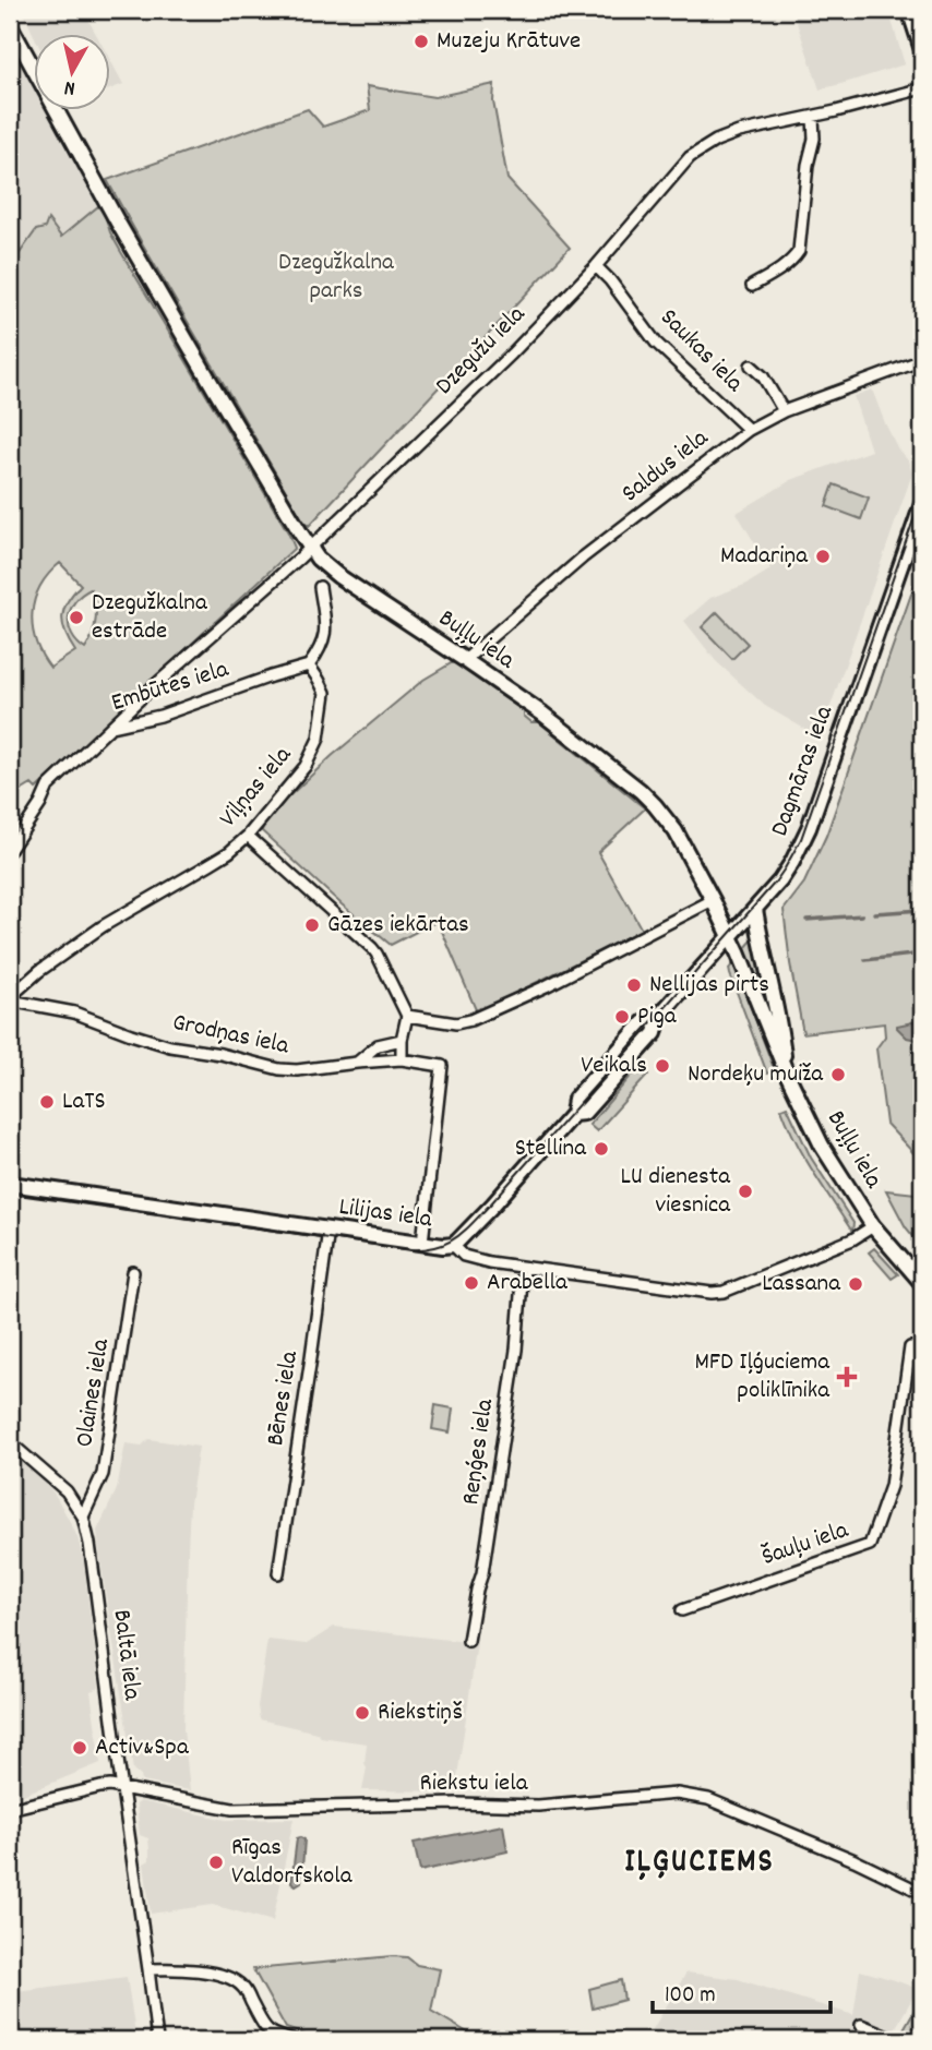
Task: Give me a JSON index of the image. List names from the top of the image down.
{
  "streets": {
    "street": [
      "Dzegužu iela",
      "Saukas iela",
      "Saldus iela",
      "Buļļu iela",
      "Embūtes iela",
      "Dagmāras iela",
      "Viļņas iela",
      "Grodņas iela",
      "Lilijas iela",
      "Olaines iela",
      "Bēnes iela",
      "Reņģes iela",
      "Šauļu iela",
      "Baltā iela",
      "Riekstu iela"
    ]
  },
  "crossings": [
    ["Dzegužu iela", "Saukas iela"],
    ["Dzegužu iela", "Buļļu iela"],
    ["Dzegužu iela", "Embūtes iela"],
    ["Saukas iela", "Saldus iela"],
    ["Saldus iela", "Buļļu iela"],
    ["Buļļu iela", "Dagmāras iela"],
    ["Buļļu iela", "Lilijas iela"],
    ["Embūtes iela", "Viļņas iela"],
    ["Dagmāras iela", "Lilijas iela"],
    ["Viļņas iela", "Grodņas iela"],
    ["Lilijas iela", "Bēnes iela"],
    ["Lilijas iela", "Reņģes iela"],
    ["Olaines iela", "Baltā iela"],
    ["Baltā iela", "Riekstu iela"]
  ],
  "districts": ["IĻĢUCIEMS"],
  "parks": ["Dzegužkalna parks"],
  "places": {
    "other": [
      "Muzeju Krātuve",
      "Madariņa",
      "Dzegužkalna estrāde",
      "Gāzes iekārtas",
      "Nellijas pirts",
      "Piga",
      "Veikals",
      "Nordeķu muiža",
      "LaTS",
      "Stellina",
      "LU dienesta viesnica",
      "Arabella",
      "Lassana",
      "Riekstiņš",
      "Activ&Spa",
      "Rīgas Valdorfskola"
    ],
    "health": ["MFD Iļģuciema poliklīnika"]
  },
  "scale_bar": "100 m",
  "north": "bottom"
}
